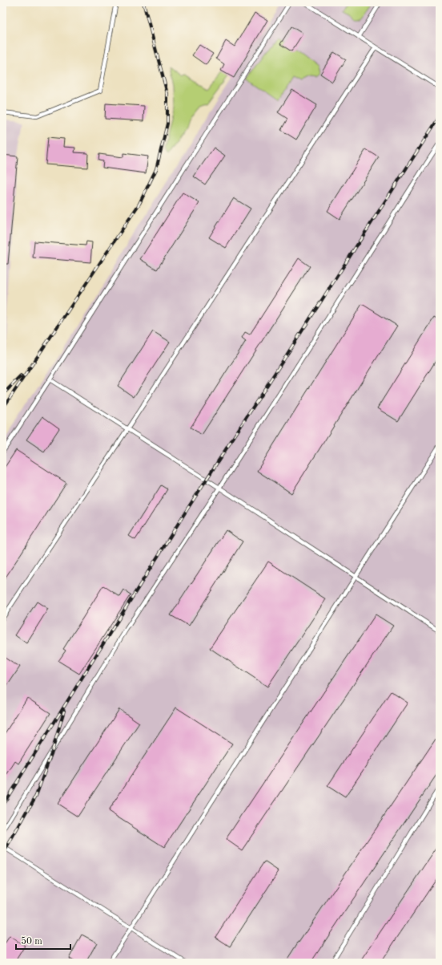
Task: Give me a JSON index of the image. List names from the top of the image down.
{
  "scale_bar": "50 m"
}
